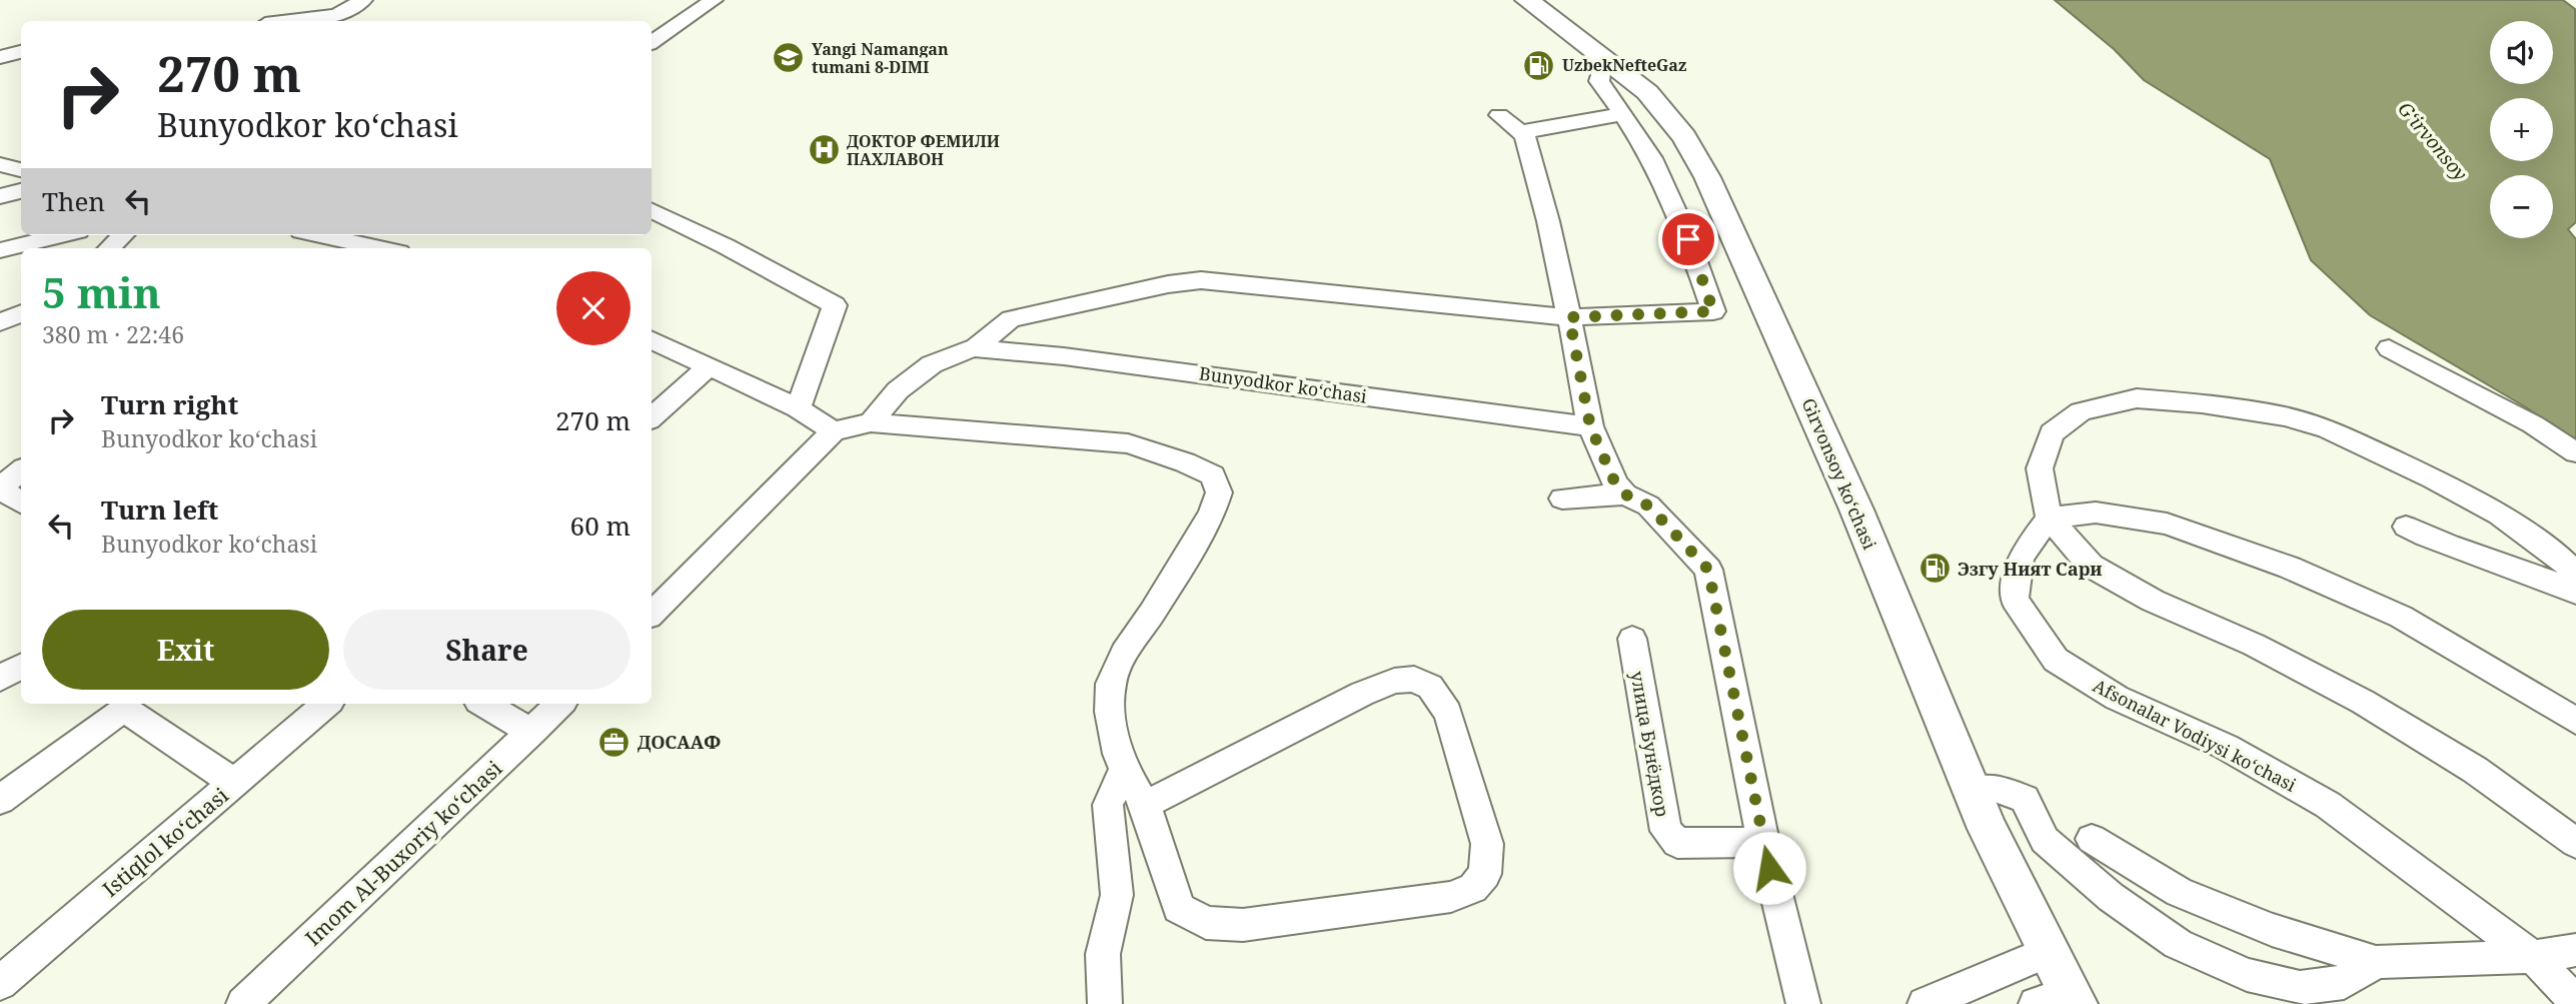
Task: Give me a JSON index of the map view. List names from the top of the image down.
{
  "streets": {
    "main road": ["Girvonsoy koʻchasi"],
    "street": [
      "Bunyodkor koʻchasi",
      "Afsonalar Vodiysi koʻchasi",
      "улица Бунёдкор",
      "Istiqlol ko‘chasi",
      "Imom Al-Buxoriy koʻchasi"
    ]
  },
  "water": ["G‘irvonsoy"],
  "places": {
    "school or university": ["Yangi Namangan tumani 8-DIMI"],
    "fuel station": ["UzbekNefteGaz", "Эзгу Ният Сари"],
    "hospital": ["ДОКТОР ФЕМИЛИ ПАХЛАВОН"],
    "office": ["ДОСААФ"]
  },
  "page": {
    "map_buttons": ["+", "−"],
    "turn": ["270 m", "Bunyodkor koʻchasi"],
    "then": "Then",
    "heading": ["5 min", "380 m · 22:46"],
    "list": [
      {
        "name": "Turn right",
        "note": "Bunyodkor koʻchasi",
        "value": "270 m"
      },
      {
        "name": "Turn left",
        "note": "Bunyodkor koʻchasi",
        "value": "60 m"
      }
    ],
    "buttons": ["Exit", "Share"]
  }
}
